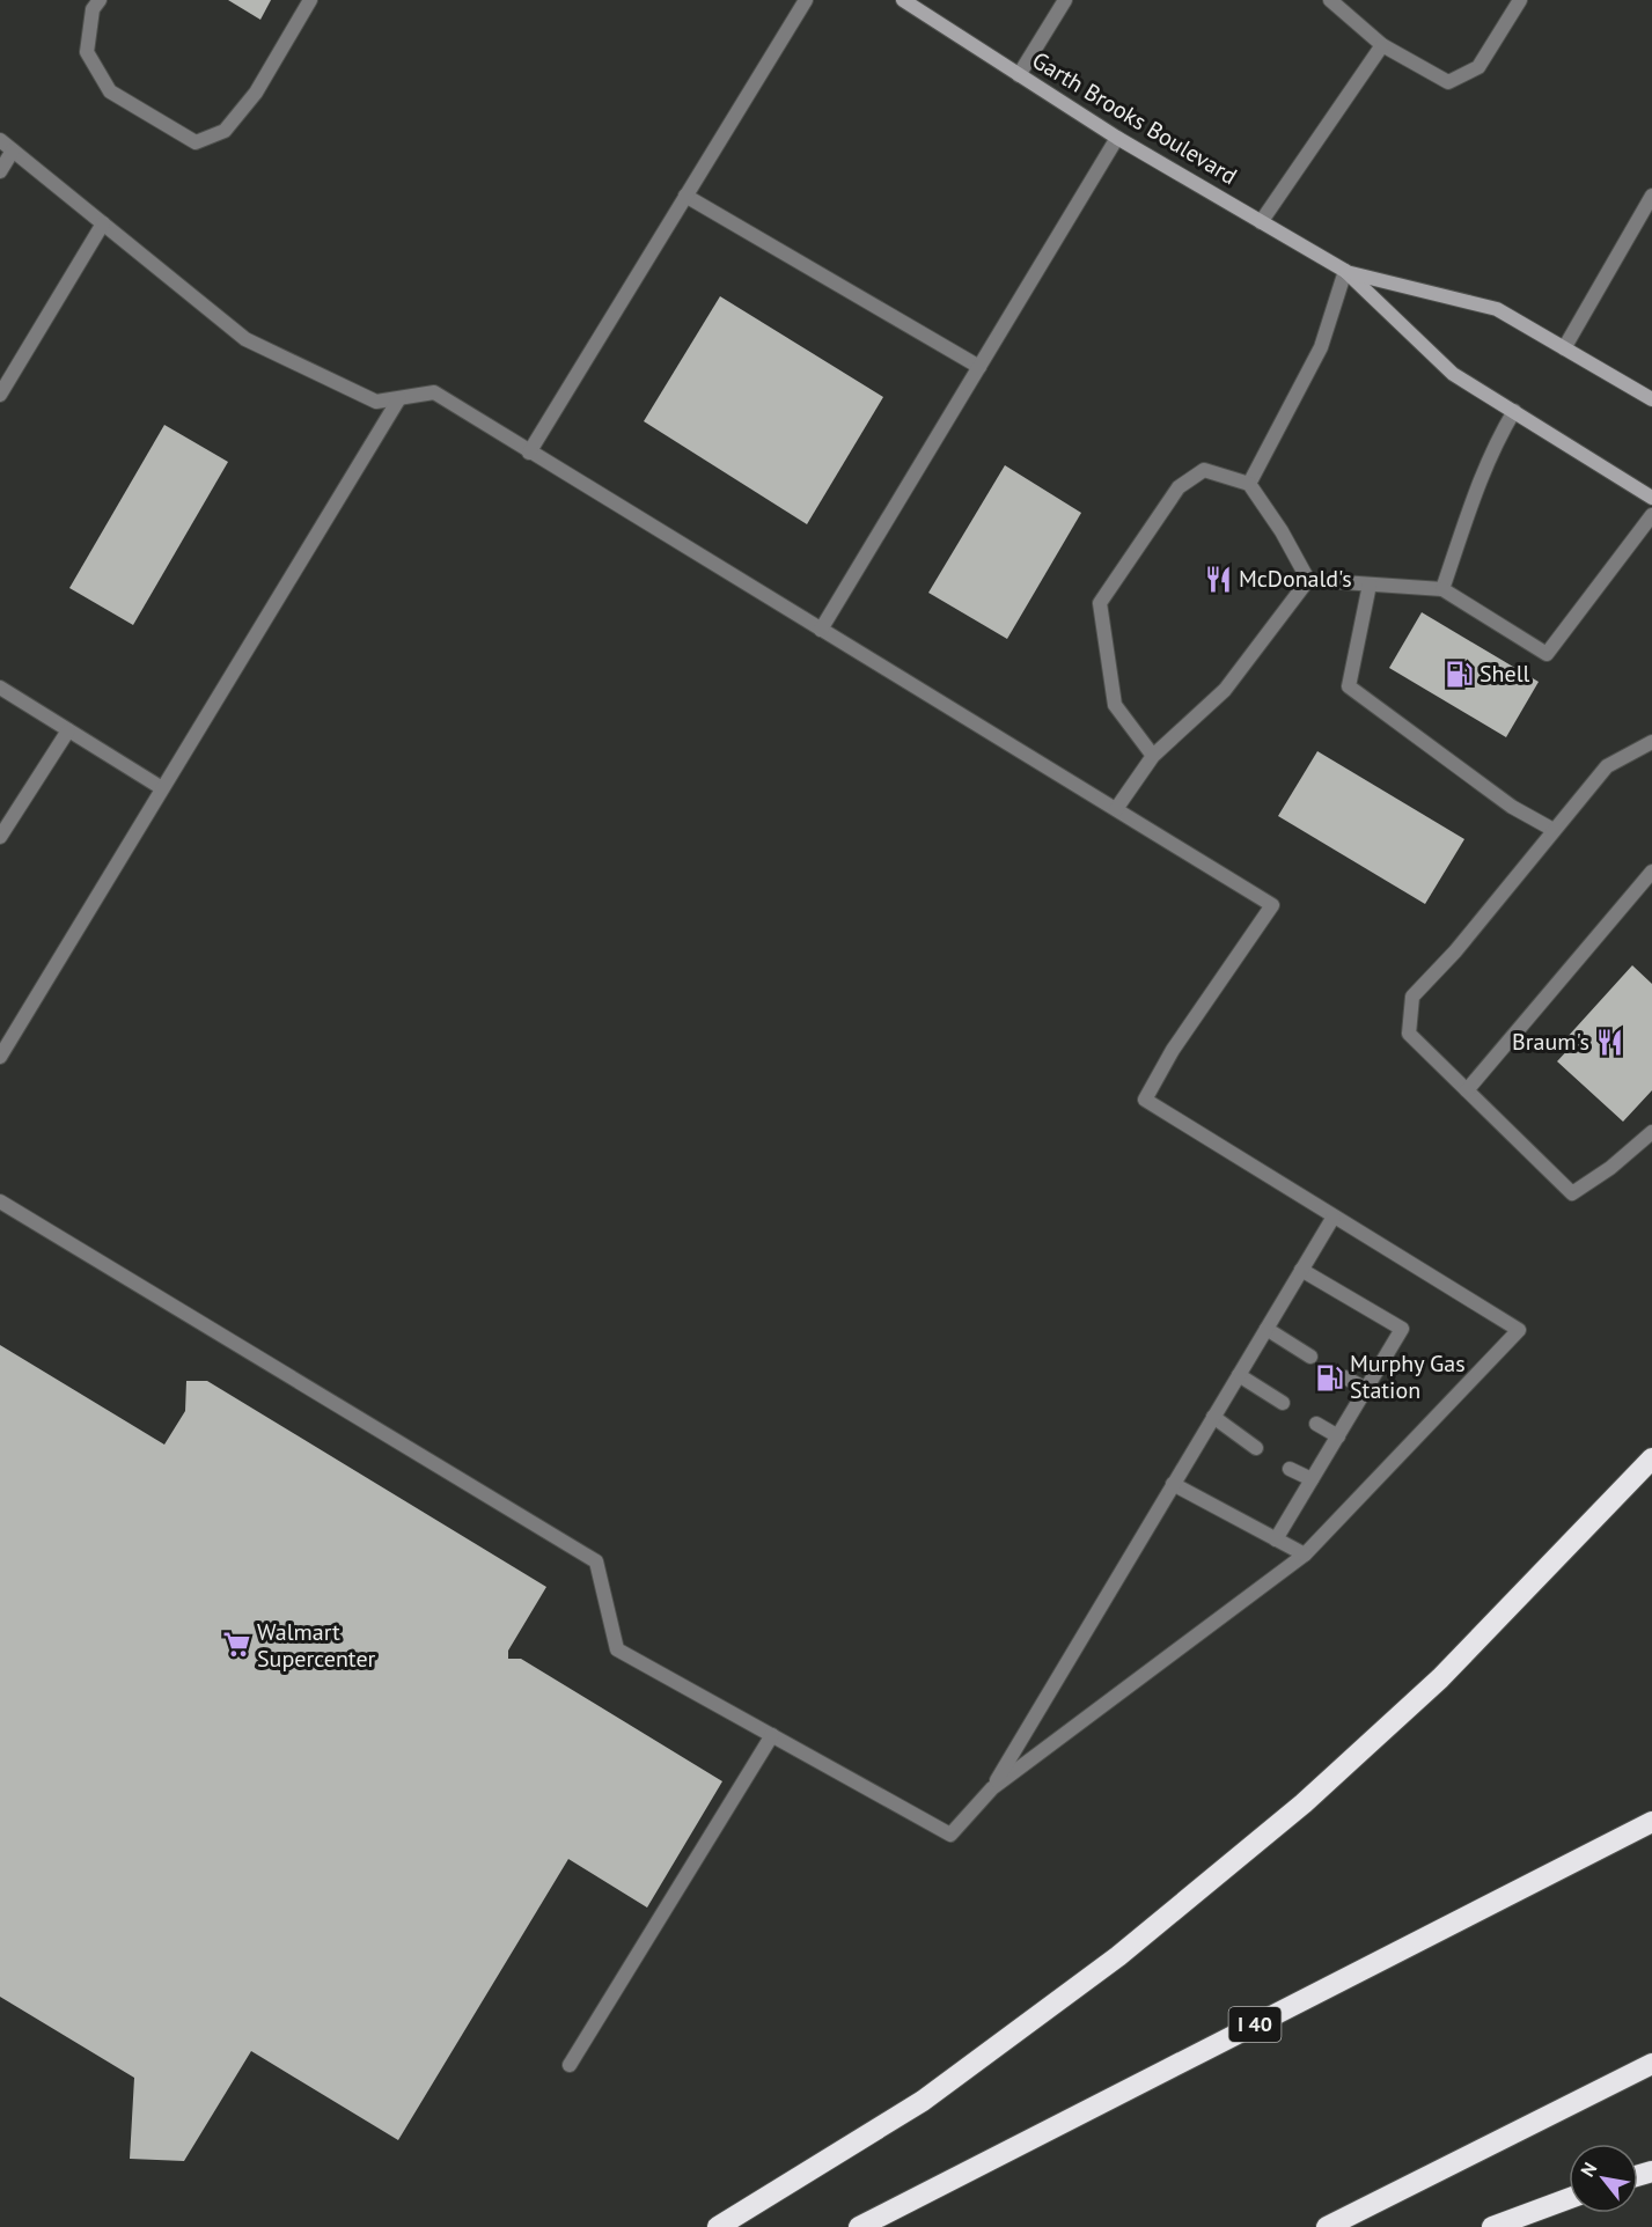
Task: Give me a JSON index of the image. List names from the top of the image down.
{
  "streets": {
    "highway": ["I 40"],
    "street": ["Garth Brooks Boulevard"]
  },
  "places": {
    "restaurant": ["McDonald's", "Braum's"],
    "fuel station": ["Shell", "Murphy Gas Station"],
    "supermarket": ["Walmart Supercenter"]
  },
  "north": "top left"
}
